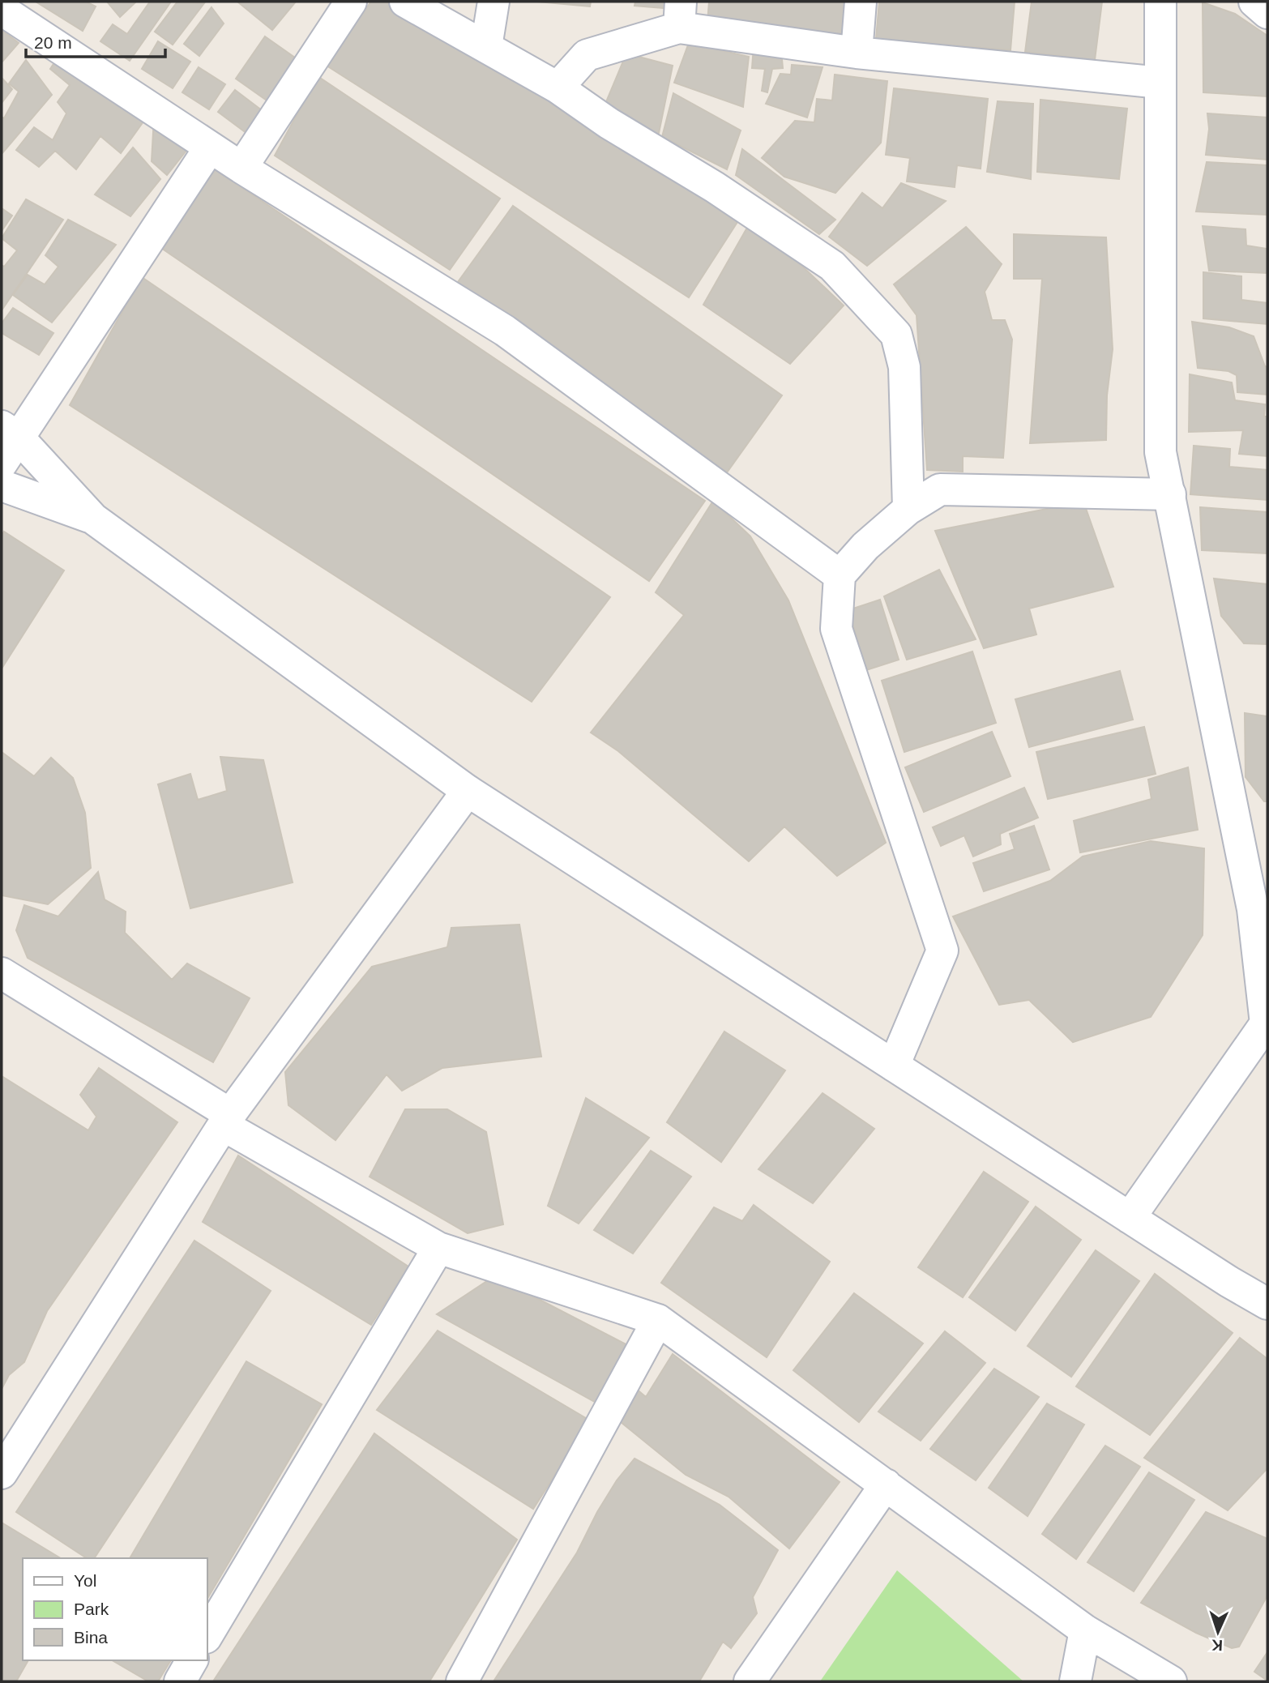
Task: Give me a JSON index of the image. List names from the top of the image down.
{
  "legend": ["Yol", "Park", "Bina"],
  "scale_bar": "20 m",
  "north": "bottom"
}
